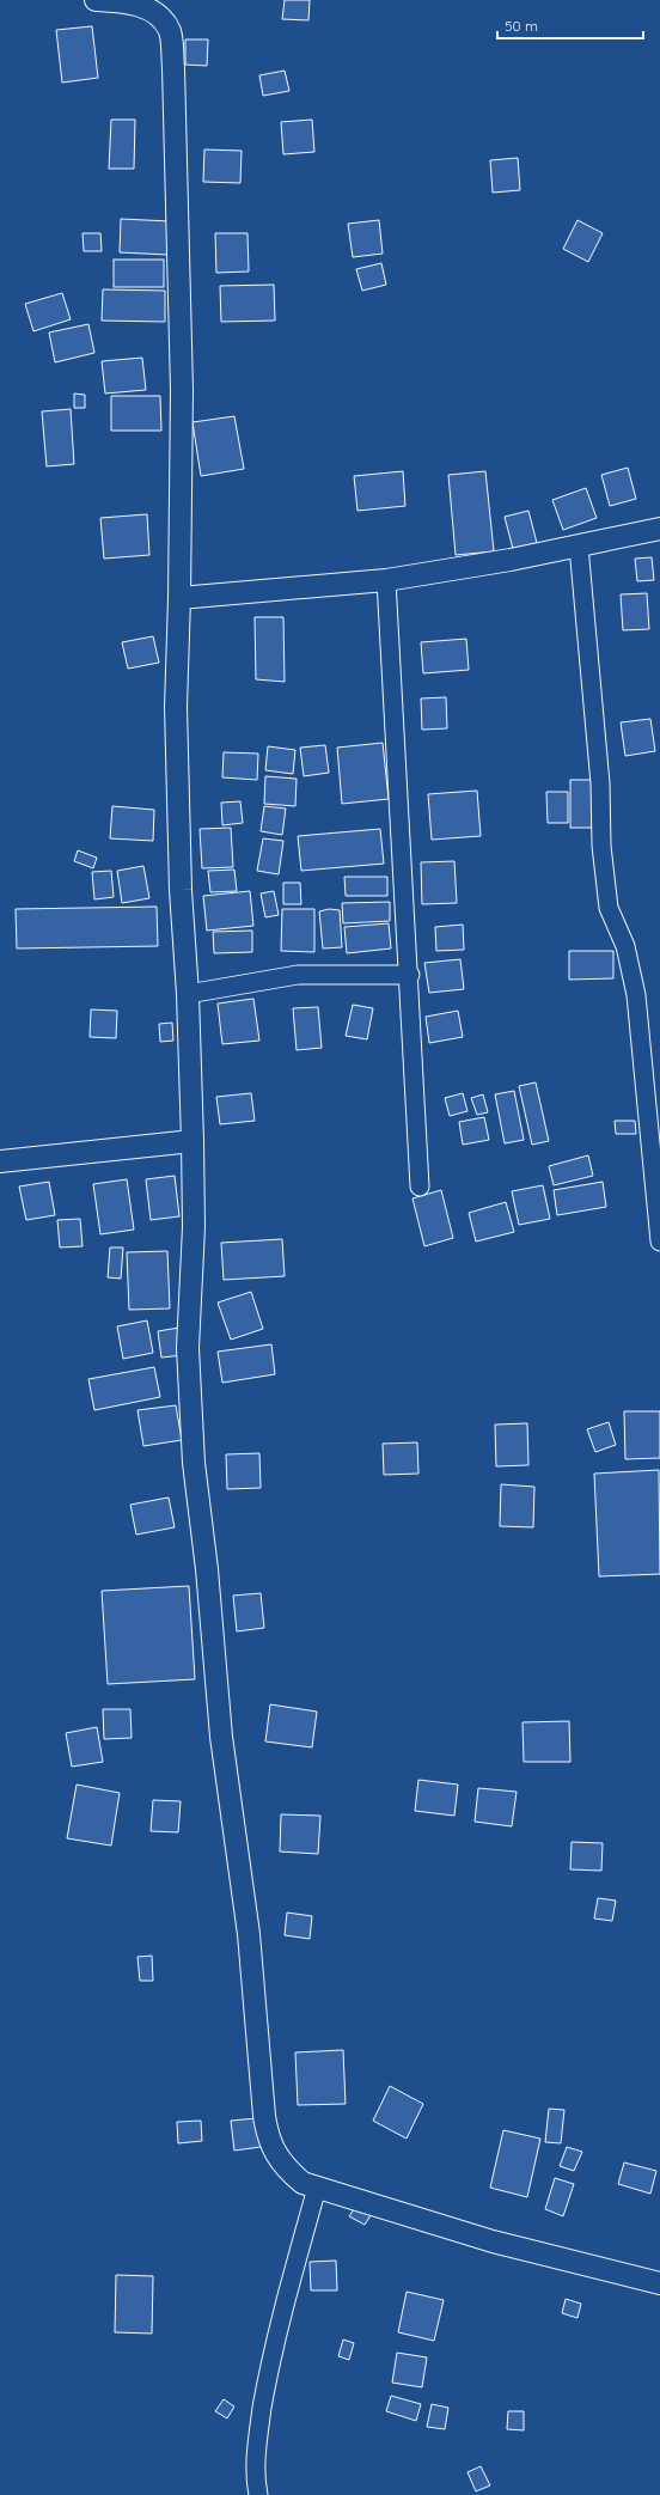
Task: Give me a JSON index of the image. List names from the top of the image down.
{
  "scale_bar": "50 m"
}
